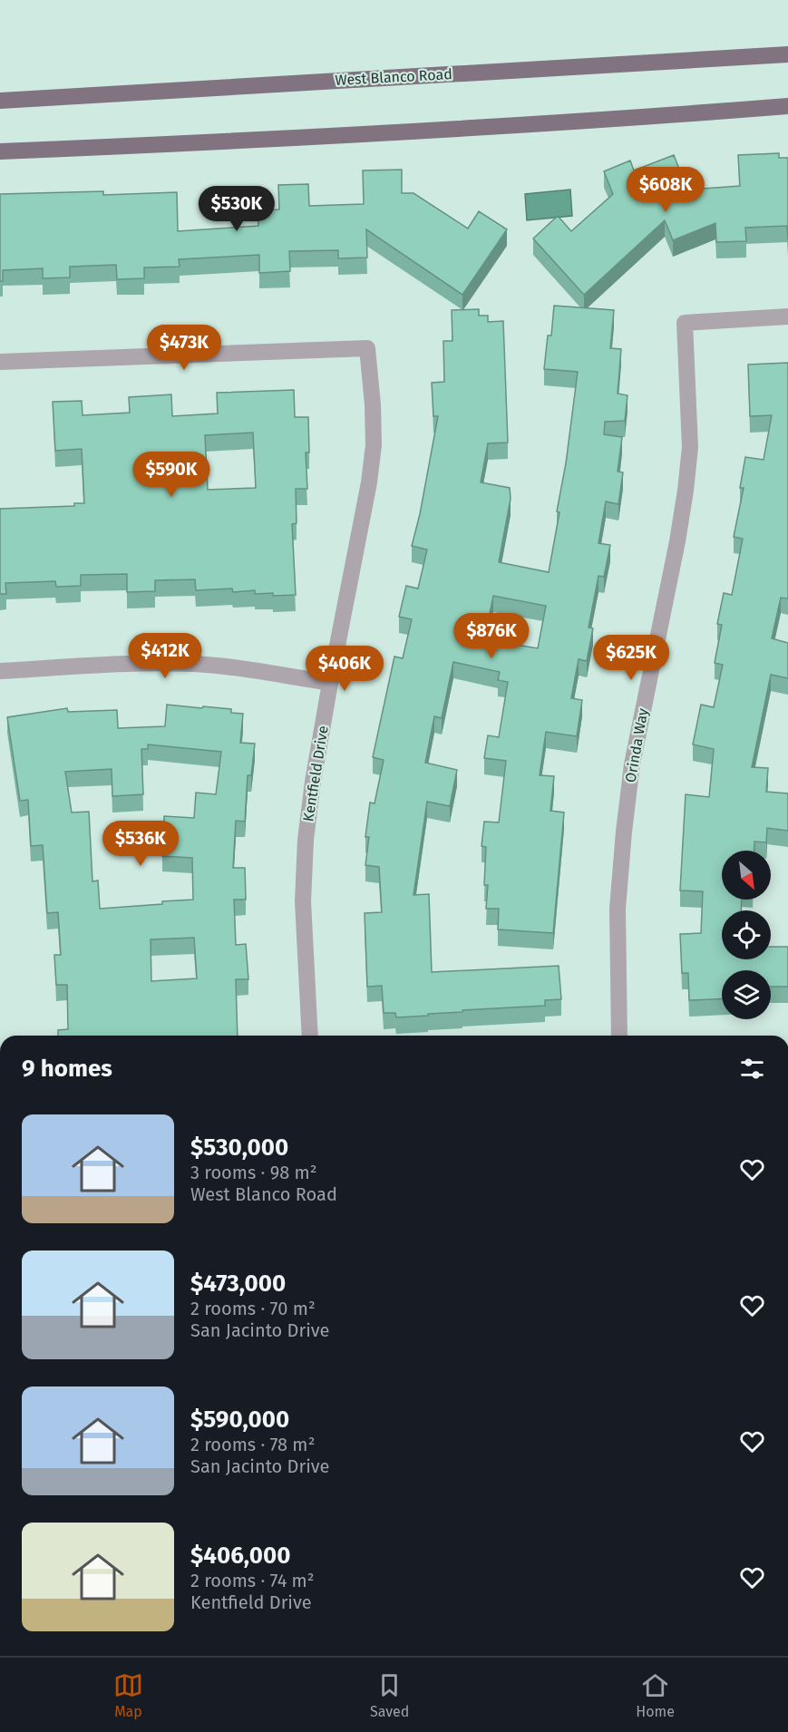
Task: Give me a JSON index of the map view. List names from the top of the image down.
{
  "streets": {
    "main road": ["West Blanco Road"],
    "street": ["Orinda Way", "Kentfield Drive"]
  },
  "north": "bottom right",
  "page": {
    "price": [
      "$608K",
      "$530K",
      "$473K",
      "$590K",
      "$876K",
      "$412K",
      "$625K",
      "$406K",
      "$536K"
    ],
    "heading": "9 homes",
    "list": [
      {
        "name": "$530,000",
        "note": "3 rooms · 98 m² · West Blanco Road"
      },
      {
        "name": "$473,000",
        "note": "2 rooms · 70 m² · San Jacinto Drive"
      },
      {
        "name": "$590,000",
        "note": "2 rooms · 78 m² · San Jacinto Drive"
      },
      {
        "name": "$406,000",
        "note": "2 rooms · 74 m² · Kentfield Drive"
      }
    ],
    "tabs": ["Map", "Saved", "Home"]
  }
}
